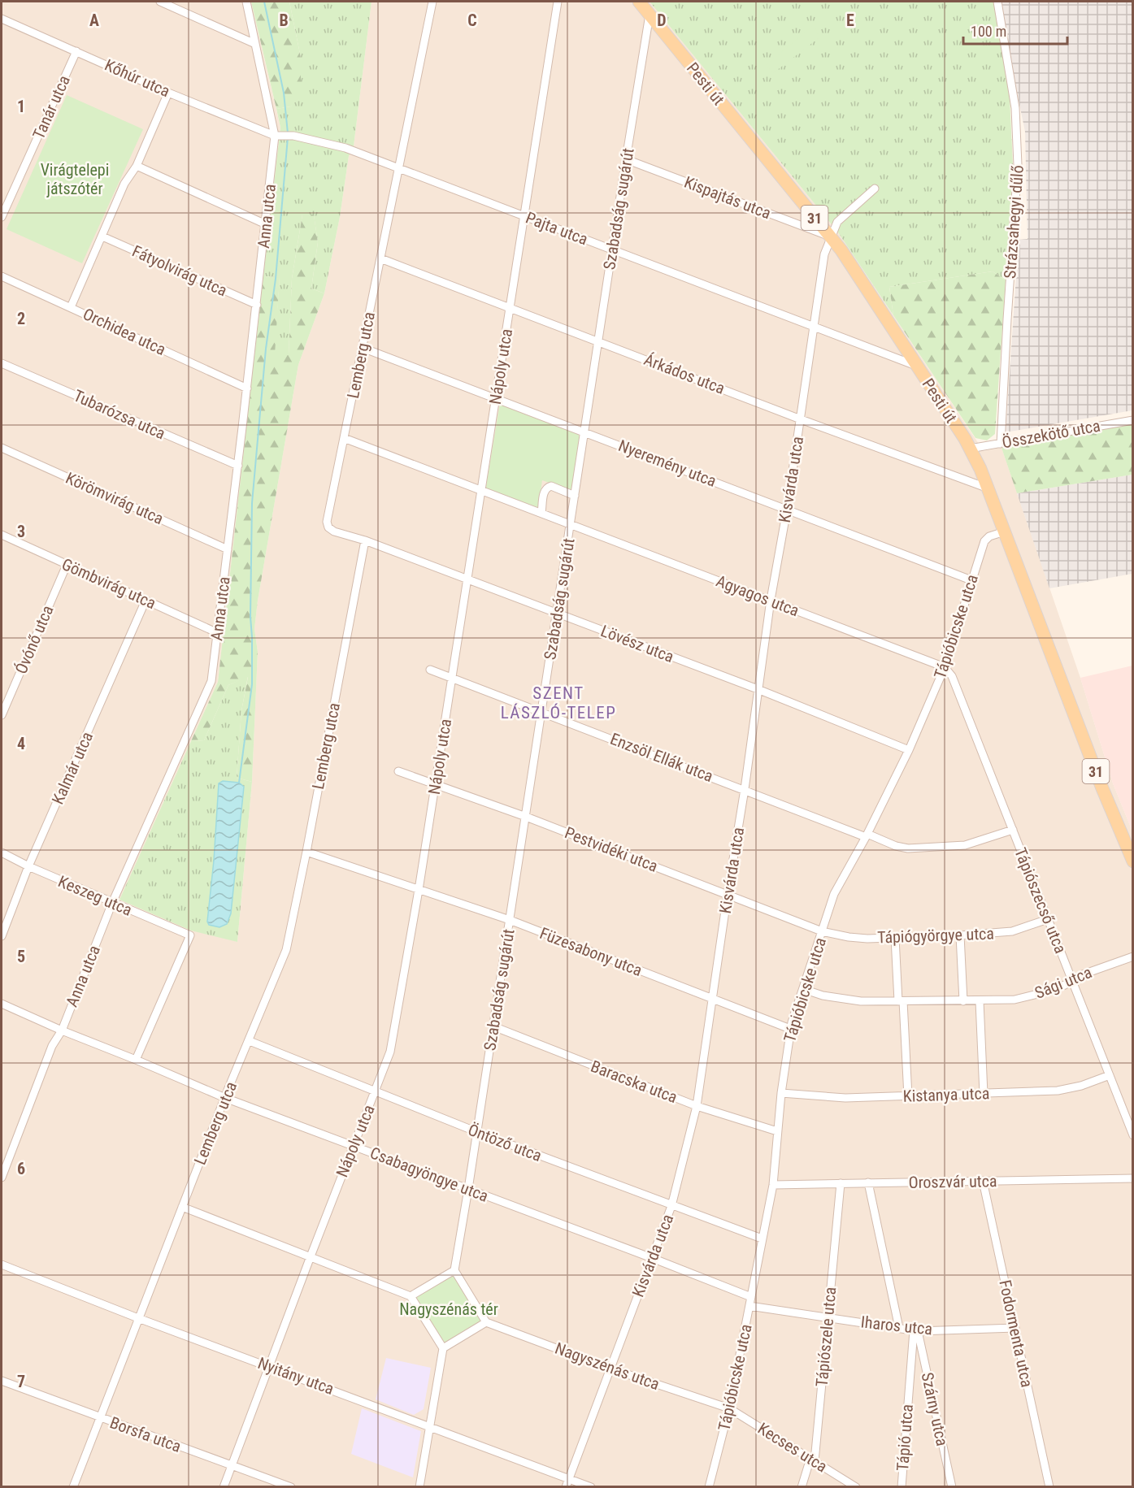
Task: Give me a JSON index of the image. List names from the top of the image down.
{
  "streets": {
    "main road": ["Pesti út", "31"],
    "street": [
      "Kőhúr utca",
      "Tanár utca",
      "Kispajtás utca",
      "Szabadság sugárút",
      "Anna utca",
      "Strázsahegyi dűlő",
      "Pajta utca",
      "Fátyolvirág utca",
      "Orchidea utca",
      "Lemberg utca",
      "Nápoly utca",
      "Árkádos utca",
      "Tubarózsa utca",
      "Összekötő utca",
      "Nyeremény utca",
      "Kisvárda utca",
      "Körömvirág utca",
      "Gömbvirág utca",
      "Agyagos utca",
      "Tápióbicske utca",
      "Óvónő utca",
      "Lövész utca",
      "Enzsöl Ellák utca",
      "Kalmár utca",
      "Pestvidéki utca",
      "Keszeg utca",
      "Tápiószecső utca",
      "Tápiógyörgye utca",
      "Füzesabony utca",
      "Sági utca",
      "Baracska utca",
      "Kistanya utca",
      "Öntöző utca",
      "Csabagyöngye utca",
      "Oroszvár utca",
      "Iharos utca",
      "Fodormenta utca",
      "Tápiószele utca",
      "Nagyszénás utca",
      "Nyitány utca",
      "Szárny utca",
      "Borsfa utca",
      "Tápió utca",
      "Kecses utca"
    ]
  },
  "crossings": [
    ["Kőhúr utca", "Tanár utca"],
    ["Kőhúr utca", "Anna utca"],
    ["Kőhúr utca", "Pajta utca"],
    ["Pesti út", "Kispajtás utca"],
    ["Pesti út", "Szabadság sugárút"],
    ["Pesti út", "Pajta utca"],
    ["Pesti út", "Árkádos utca"],
    ["Pesti út", "Összekötő utca"],
    ["Pesti út", "Kisvárda utca"],
    ["Pesti út", "Tápióbicske utca"],
    ["Kispajtás utca", "Szabadság sugárút"],
    ["Kispajtás utca", "Kisvárda utca"],
    ["Szabadság sugárút", "Pajta utca"],
    ["Szabadság sugárút", "Árkádos utca"],
    ["Szabadság sugárút", "Nyeremény utca"],
    ["Szabadság sugárút", "Agyagos utca"],
    ["Szabadság sugárút", "Lövész utca"],
    ["Szabadság sugárút", "Enzsöl Ellák utca"],
    ["Szabadság sugárút", "Pestvidéki utca"],
    ["Szabadság sugárút", "Füzesabony utca"],
    ["Szabadság sugárút", "Baracska utca"],
    ["Szabadság sugárút", "Öntöző utca"],
    ["Szabadság sugárút", "Csabagyöngye utca"],
    ["Anna utca", "Pajta utca"],
    ["Anna utca", "Fátyolvirág utca"],
    ["Anna utca", "Orchidea utca"],
    ["Anna utca", "Tubarózsa utca"],
    ["Anna utca", "Körömvirág utca"],
    ["Anna utca", "Gömbvirág utca"],
    ["Anna utca", "Keszeg utca"],
    ["Anna utca", "Csabagyöngye utca"],
    ["Strázsahegyi dűlő", "Összekötő utca"],
    ["Pajta utca", "Lemberg utca"],
    ["Pajta utca", "Nápoly utca"],
    ["Pajta utca", "Kisvárda utca"],
    ["Lemberg utca", "Árkádos utca"],
    ["Lemberg utca", "Nyeremény utca"],
    ["Lemberg utca", "Lövész utca"],
    ["Lemberg utca", "Füzesabony utca"],
    ["Lemberg utca", "Öntöző utca"],
    ["Lemberg utca", "Csabagyöngye utca"],
    ["Lemberg utca", "Nyitány utca"],
    ["Lemberg utca", "Borsfa utca"],
    ["Nápoly utca", "Árkádos utca"],
    ["Nápoly utca", "Nyeremény utca"],
    ["Nápoly utca", "Lövész utca"],
    ["Nápoly utca", "Enzsöl Ellák utca"],
    ["Nápoly utca", "Pestvidéki utca"],
    ["Nápoly utca", "Füzesabony utca"],
    ["Nápoly utca", "Öntöző utca"],
    ["Nápoly utca", "Csabagyöngye utca"],
    ["Nápoly utca", "Nyitány utca"],
    ["Nápoly utca", "Borsfa utca"],
    ["Árkádos utca", "Kisvárda utca"],
    ["Nyeremény utca", "Kisvárda utca"],
    ["Nyeremény utca", "Tápióbicske utca"],
    ["Kisvárda utca", "Agyagos utca"],
    ["Kisvárda utca", "Lövész utca"],
    ["Kisvárda utca", "Enzsöl Ellák utca"],
    ["Kisvárda utca", "Pestvidéki utca"],
    ["Kisvárda utca", "Füzesabony utca"],
    ["Kisvárda utca", "Baracska utca"],
    ["Kisvárda utca", "Öntöző utca"],
    ["Kisvárda utca", "Csabagyöngye utca"],
    ["Kisvárda utca", "Nagyszénás utca"],
    ["Kisvárda utca", "Nyitány utca"],
    ["Gömbvirág utca", "Óvónő utca"],
    ["Gömbvirág utca", "Kalmár utca"],
    ["Agyagos utca", "Tápióbicske utca"],
    ["Agyagos utca", "Tápiószecső utca"],
    ["Tápióbicske utca", "Lövész utca"],
    ["Tápióbicske utca", "Enzsöl Ellák utca"],
    ["Tápióbicske utca", "Pestvidéki utca"],
    ["Tápióbicske utca", "Tápiószecső utca"],
    ["Tápióbicske utca", "Tápiógyörgye utca"],
    ["Tápióbicske utca", "Füzesabony utca"],
    ["Tápióbicske utca", "Sági utca"],
    ["Tápióbicske utca", "Baracska utca"],
    ["Tápióbicske utca", "Kistanya utca"],
    ["Tápióbicske utca", "Öntöző utca"],
    ["Tápióbicske utca", "Csabagyöngye utca"],
    ["Tápióbicske utca", "Oroszvár utca"],
    ["Tápióbicske utca", "Iharos utca"],
    ["Tápióbicske utca", "Nagyszénás utca"],
    ["Tápióbicske utca", "Kecses utca"],
    ["Enzsöl Ellák utca", "Tápiószecső utca"],
    ["Kalmár utca", "Keszeg utca"],
    ["Pestvidéki utca", "Tápiógyörgye utca"],
    ["Keszeg utca", "Csabagyöngye utca"],
    ["Tápiószecső utca", "Tápiógyörgye utca"],
    ["Tápiószecső utca", "Sági utca"],
    ["Tápiószecső utca", "Kistanya utca"],
    ["Oroszvár utca", "Fodormenta utca"],
    ["Oroszvár utca", "Tápiószele utca"],
    ["Iharos utca", "Fodormenta utca"],
    ["Iharos utca", "Tápiószele utca"],
    ["Iharos utca", "Szárny utca"],
    ["Iharos utca", "Tápió utca"],
    ["Tápiószele utca", "Kecses utca"],
    ["Nagyszénás utca", "Kecses utca"],
    ["Szárny utca", "Tápió utca"]
  ],
  "districts": ["SZENT LÁSZLÓ-TELEP"],
  "parks": ["Virágtelepi játszótér", "Nagyszénás tér"],
  "scale_bar": "100 m",
  "grid": {
    "columns": [
      "A",
      "B",
      "C",
      "D",
      "E"
    ],
    "rows": [
      "1",
      "2",
      "3",
      "4",
      "5",
      "6",
      "7"
    ]
  }
}
